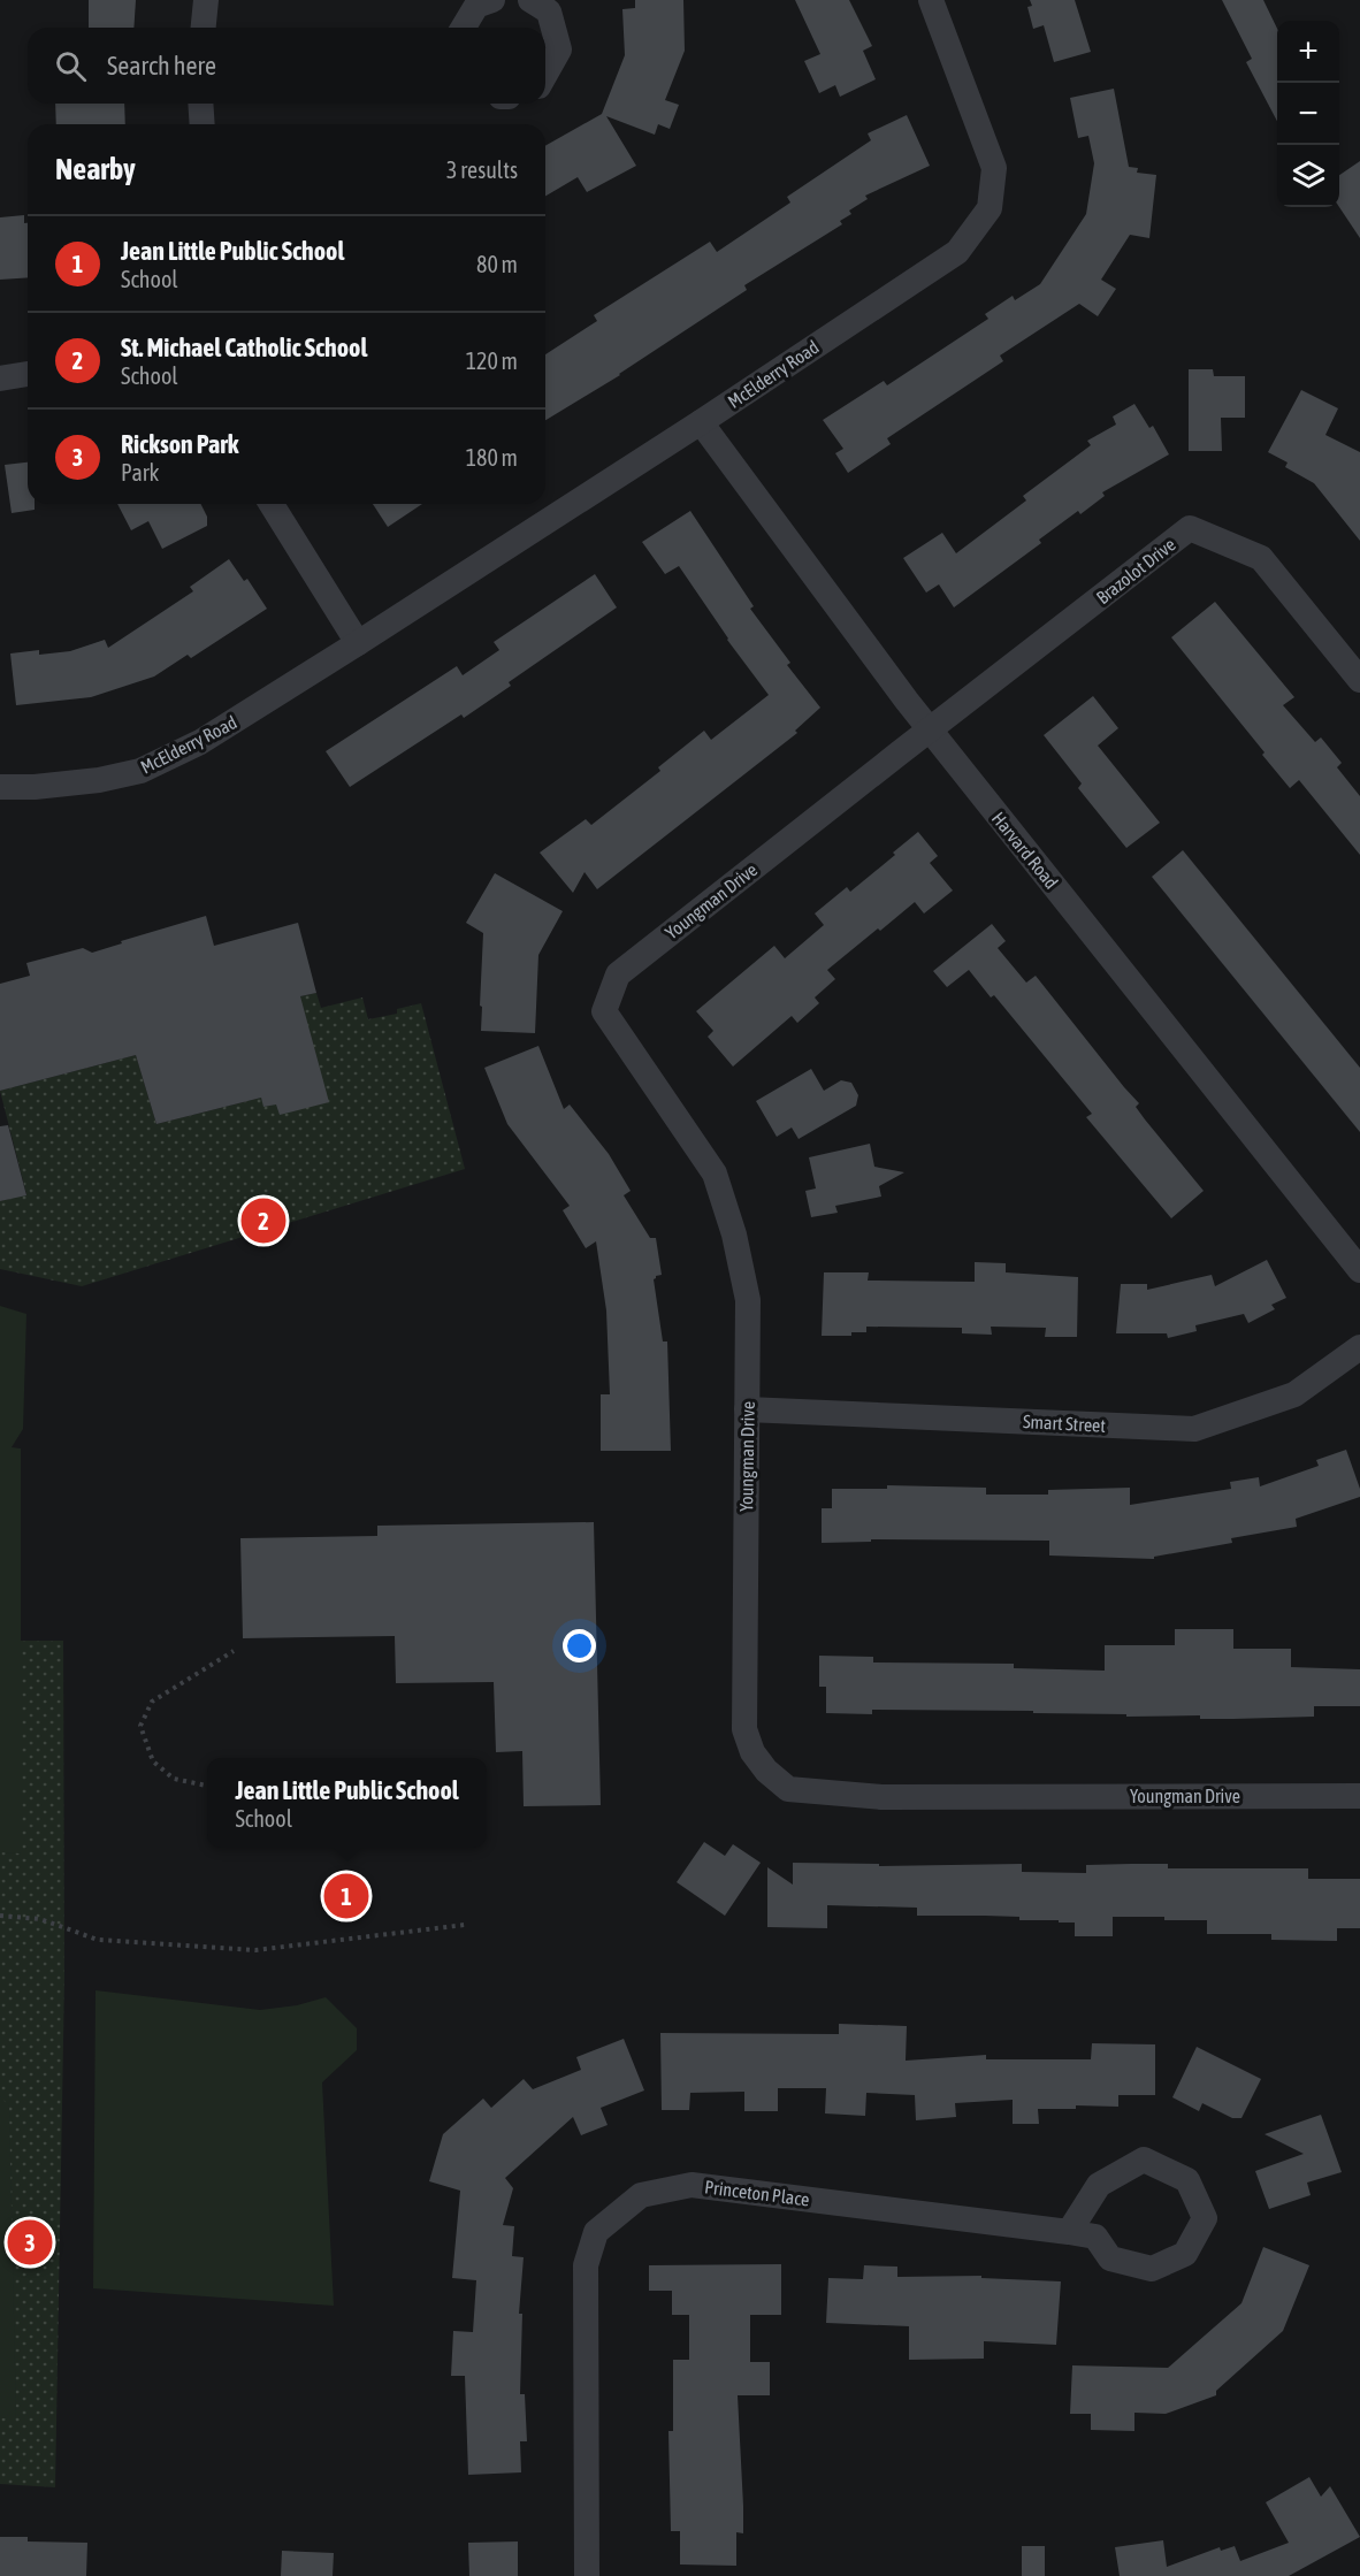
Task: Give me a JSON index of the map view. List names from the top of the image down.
{
  "streets": {
    "street": [
      "McElderry Road",
      "Brazolot Drive",
      "Harvard Road",
      "Youngman Drive",
      "Smart Street",
      "Princeton Place"
    ]
  },
  "crossings": [
    ["McElderry Road", "Harvard Road"],
    ["Brazolot Drive", "Harvard Road"],
    ["Brazolot Drive", "Youngman Drive"],
    ["Harvard Road", "Youngman Drive"],
    ["Youngman Drive", "Smart Street"]
  ],
  "page": {
    "map_buttons": ["+", "−"],
    "search": "Search here",
    "heading": ["Nearby", "3 results"],
    "list": [
      {
        "mark": "1",
        "name": "Jean Little Public School",
        "note": "School",
        "value": "80 m"
      },
      {
        "mark": "2",
        "name": "St. Michael Catholic School",
        "note": "School",
        "value": "120 m"
      },
      {
        "mark": "3",
        "name": "Rickson Park",
        "note": "Park",
        "value": "180 m"
      }
    ],
    "pins": ["2", "1", "3"],
    "popup": ["Jean Little Public School", "School"]
  }
}
